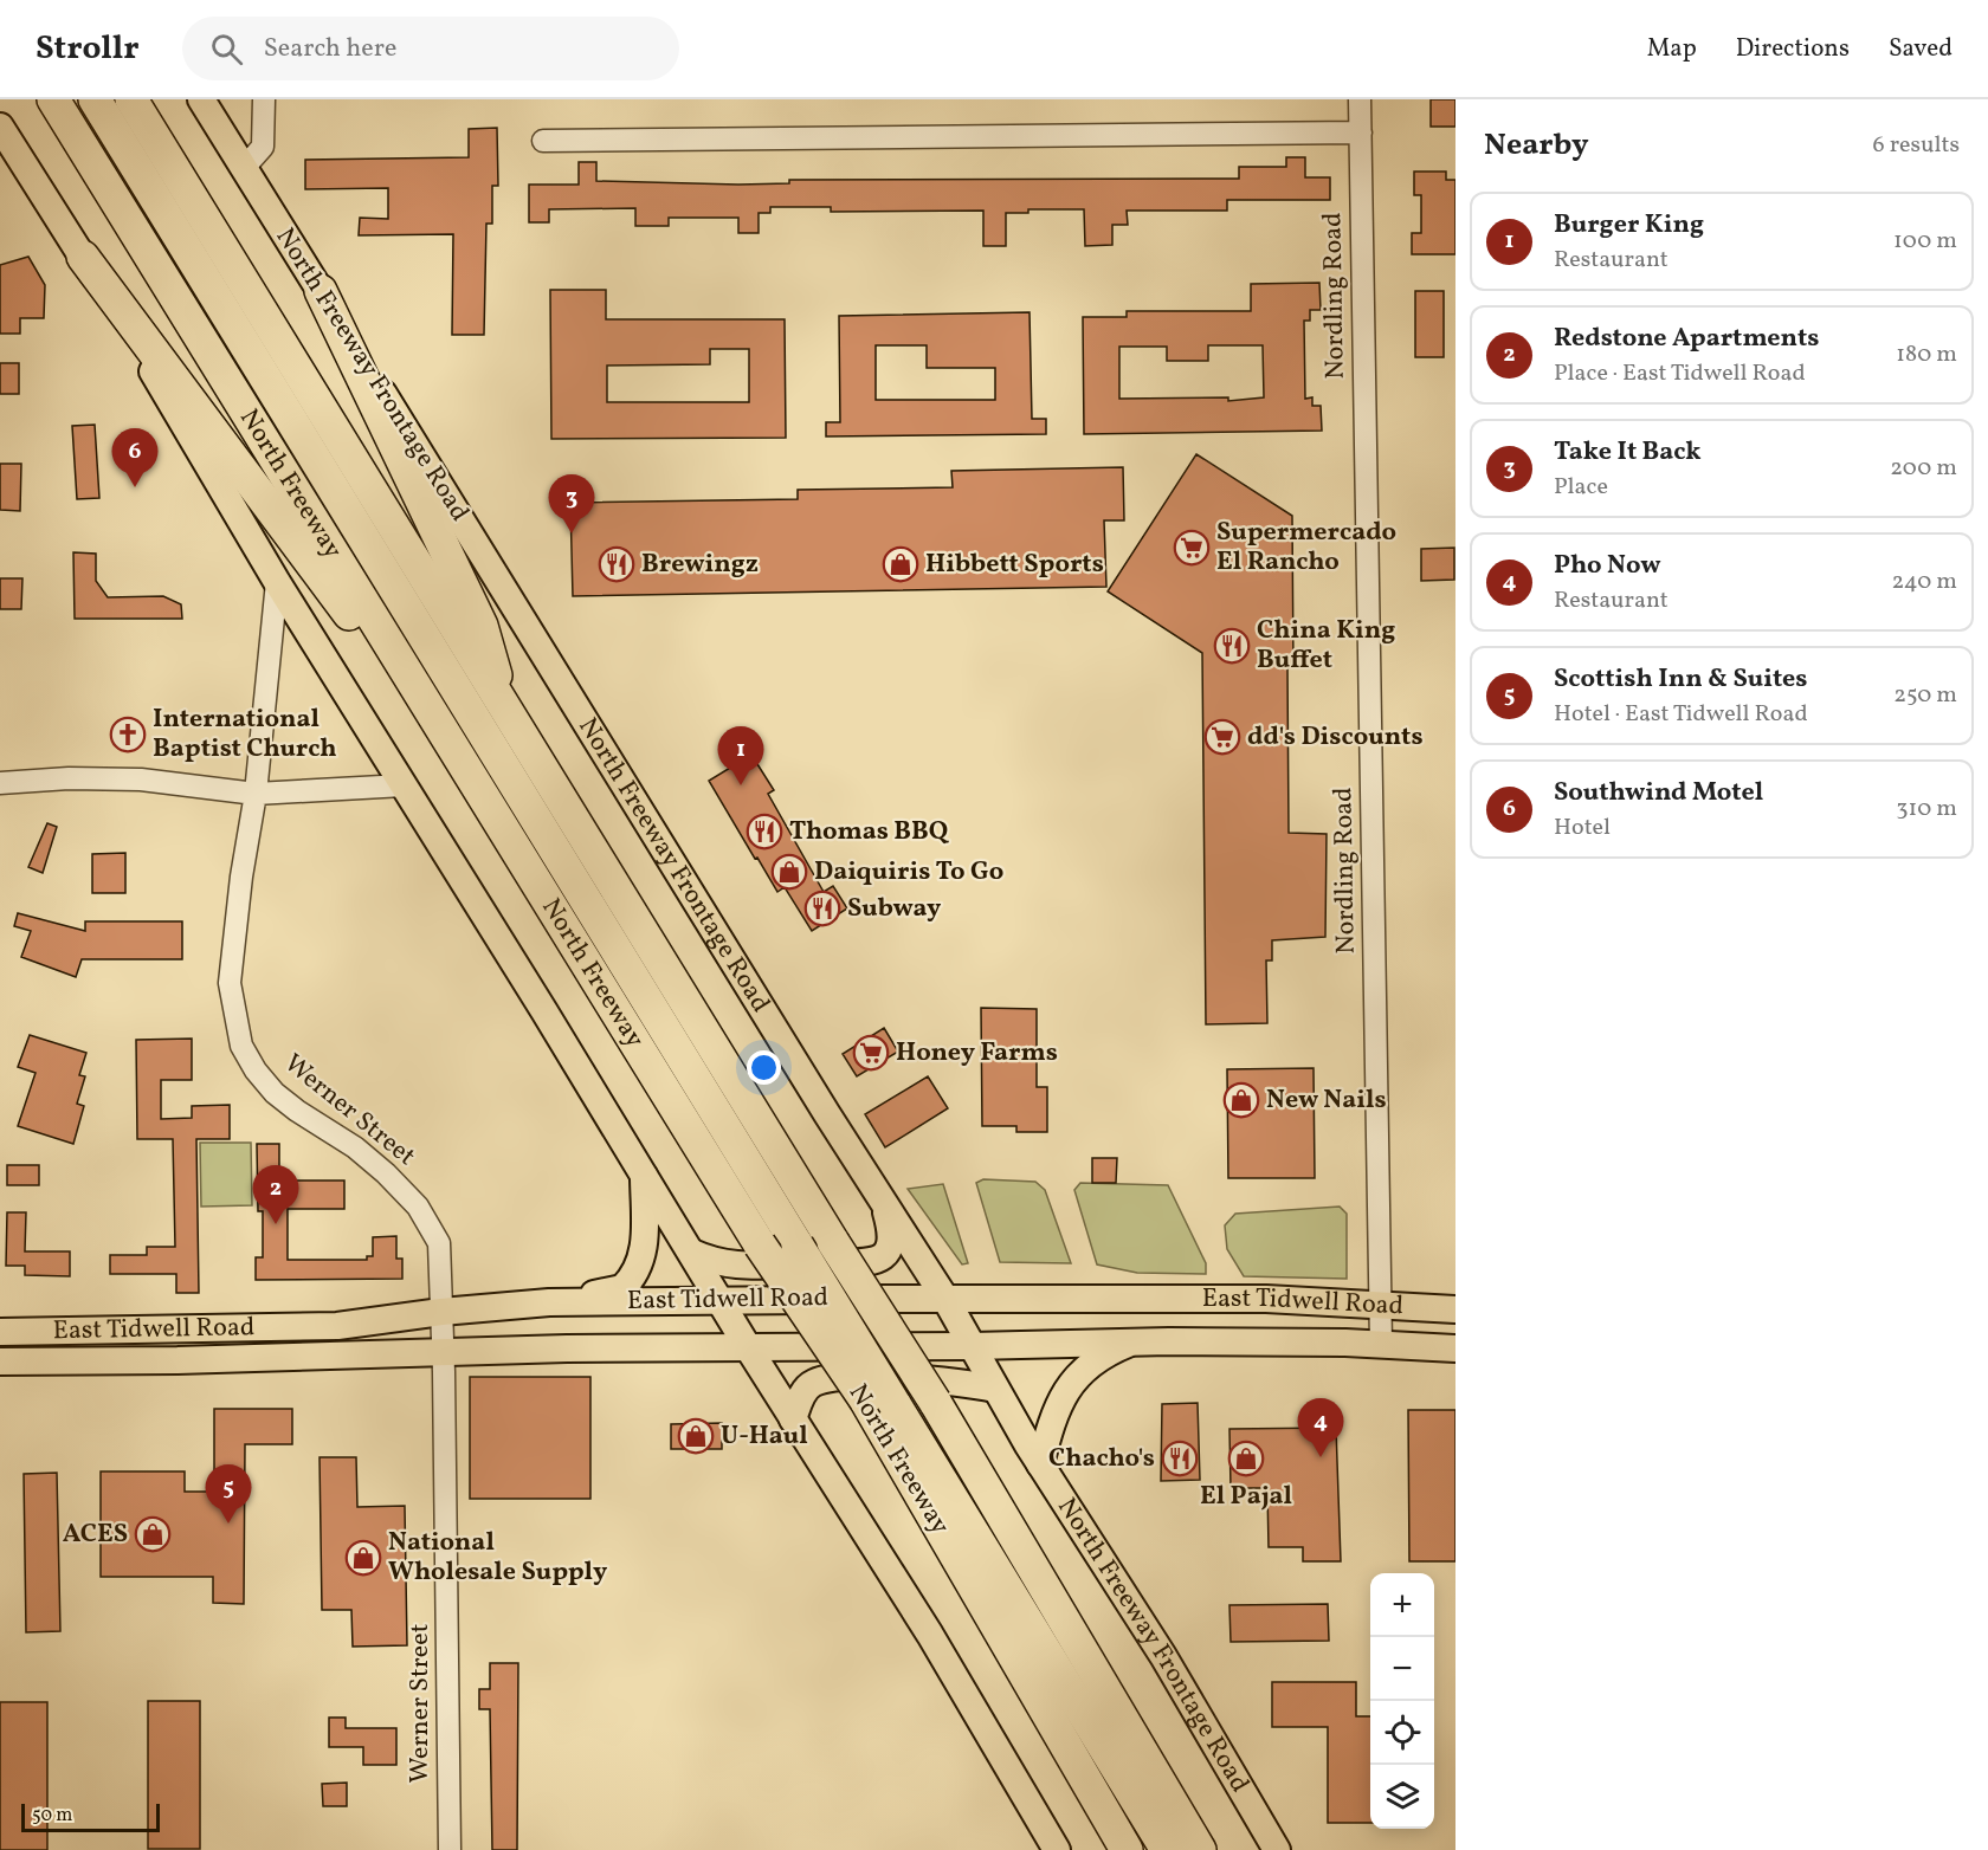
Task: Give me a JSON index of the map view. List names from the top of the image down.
{
  "streets": {
    "highway": ["North Freeway"],
    "main road": ["North Freeway Frontage Road", "East Tidwell Road"],
    "street": ["Nordling Road", "Werner Street"]
  },
  "crossings": [
    ["Nordling Road", "East Tidwell Road"],
    ["North Freeway Frontage Road", "East Tidwell Road"],
    ["Werner Street", "East Tidwell Road"]
  ],
  "places": {
    "supermarket": ["Supermercado El Rancho", "dd's Discounts", "Honey Farms"],
    "restaurant": [
      "Brewingz",
      "China King Buffet",
      "Thomas BBQ",
      "Subway",
      "Chacho's"
    ],
    "shop": [
      "Hibbett Sports",
      "Daiquiris To Go",
      "New Nails",
      "U-Haul",
      "El Pajal",
      "ACES",
      "National Wholesale Supply"
    ],
    "church": ["International Baptist Church"]
  },
  "scale_bar": "50 m",
  "page": {
    "header": "Strollr",
    "search": "Search here",
    "nav": ["Map", "Directions", "Saved"],
    "heading": ["Nearby", "6 results"],
    "list": [
      {
        "mark": "1",
        "name": "Burger King",
        "note": "Restaurant",
        "value": "100 m"
      },
      {
        "mark": "2",
        "name": "Redstone Apartments",
        "note": "Place · East Tidwell Road",
        "value": "180 m"
      },
      {
        "mark": "3",
        "name": "Take It Back",
        "note": "Place",
        "value": "200 m"
      },
      {
        "mark": "4",
        "name": "Pho Now",
        "note": "Restaurant",
        "value": "240 m"
      },
      {
        "mark": "5",
        "name": "Scottish Inn & Suites",
        "note": "Hotel · East Tidwell Road",
        "value": "250 m"
      },
      {
        "mark": "6",
        "name": "Southwind Motel",
        "note": "Hotel",
        "value": "310 m"
      }
    ],
    "pins": [
      "6",
      "3",
      "1",
      "2",
      "4",
      "5"
    ],
    "map_buttons": ["+", "−"],
    "scale": "50 m"
  }
}
